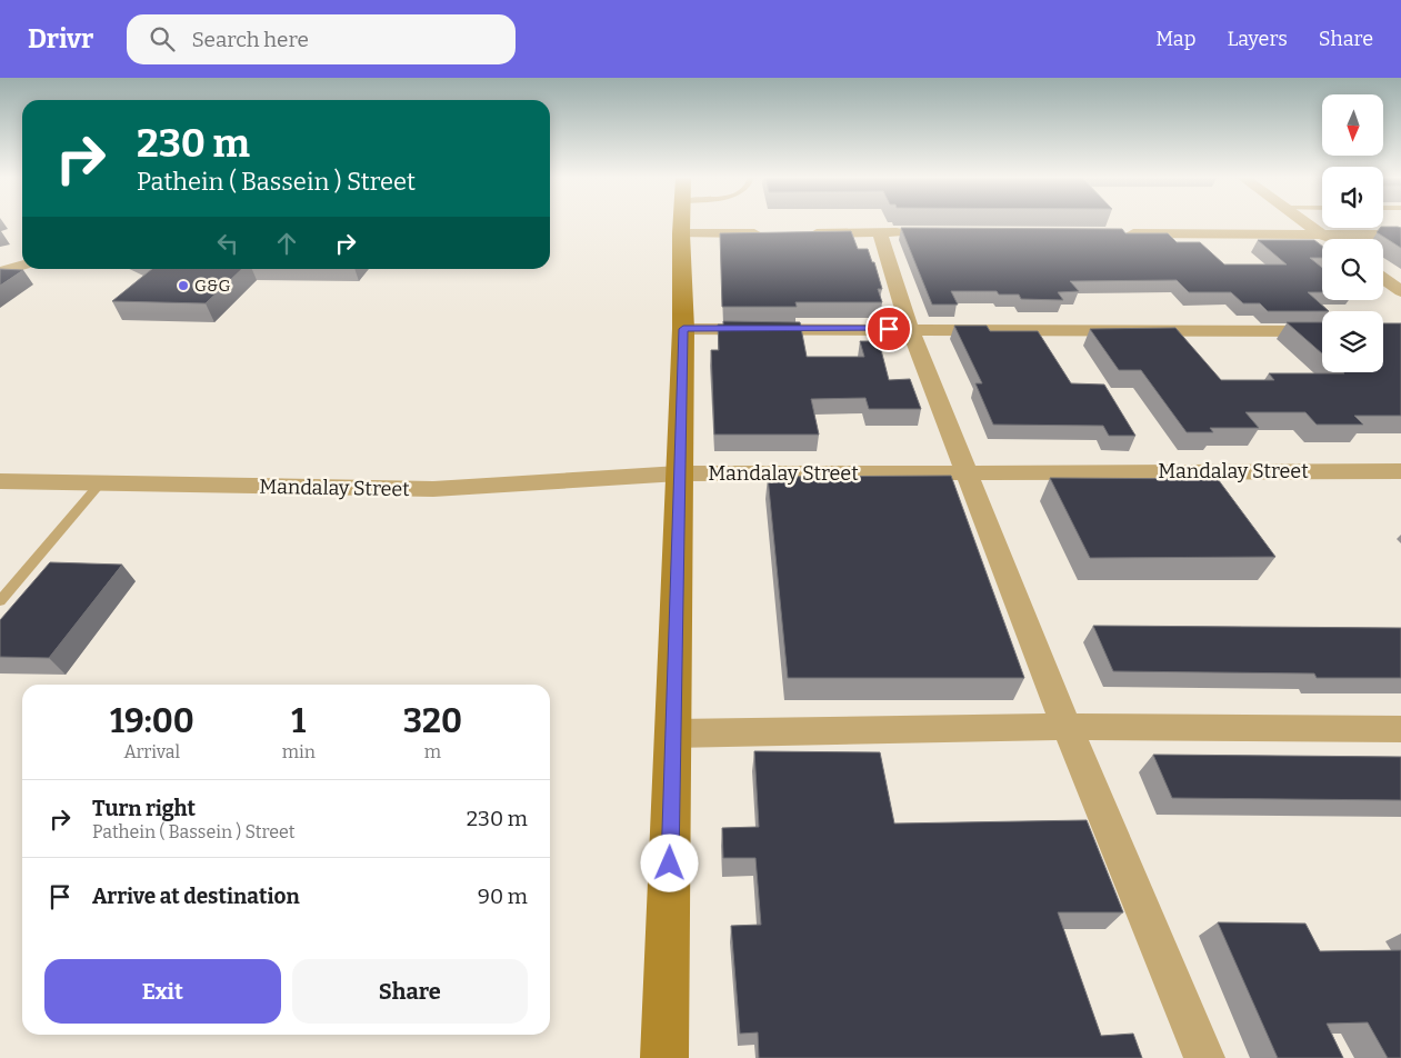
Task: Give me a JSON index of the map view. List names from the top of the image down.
{
  "streets": {
    "street": ["Mandalay Street"]
  },
  "places": ["G&G"],
  "north": "bottom",
  "page": {
    "header": "Drivr",
    "search": "Search here",
    "nav": ["Map", "Layers", "Share"],
    "turn": ["230 m", "Pathein ( Bassein ) Street"],
    "eta": [
      "19:00",
      "Arrival",
      "1",
      "min",
      "320",
      "m"
    ],
    "list": [
      {
        "name": "Turn right",
        "note": "Pathein ( Bassein ) Street",
        "value": "230 m"
      },
      {
        "name": "Arrive at destination",
        "value": "90 m"
      }
    ],
    "buttons": ["Exit", "Share"]
  }
}
